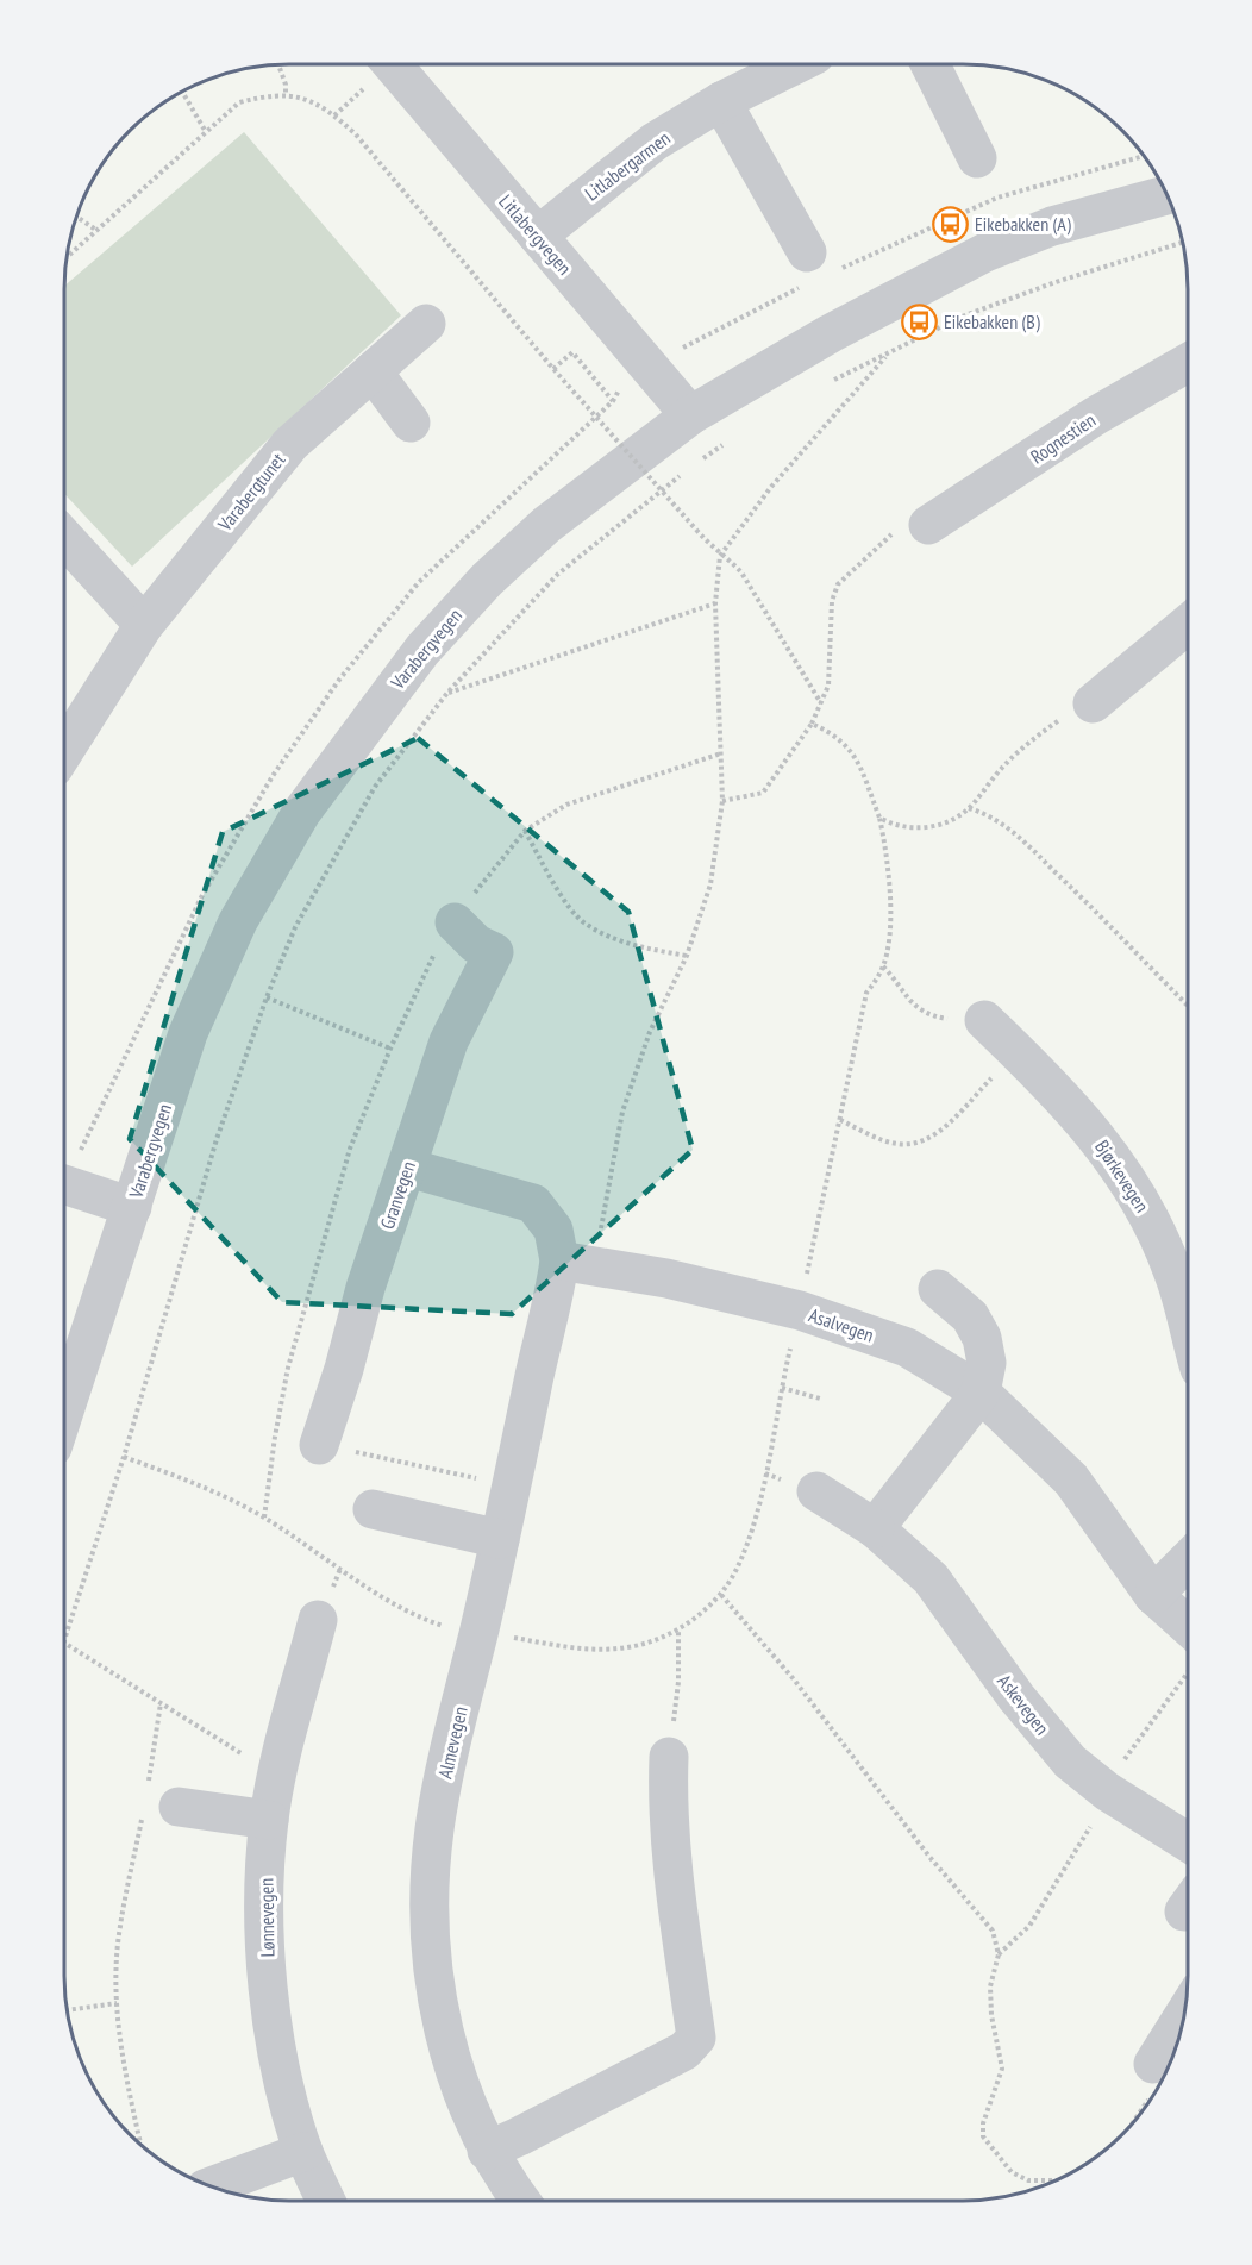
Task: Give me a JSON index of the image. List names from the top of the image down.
{
  "streets": {
    "street": [
      "Litlabergarmen",
      "Litlabergvegen",
      "Rognestien",
      "Varabergtunet",
      "Varabergvegen",
      "Bjørkevegen",
      "Granvegen",
      "Asalvegen",
      "Askevegen",
      "Almevegen",
      "Lønnevegen"
    ]
  },
  "crossings": [
    ["Litlabergarmen", "Litlabergvegen"],
    ["Litlabergvegen", "Varabergvegen"],
    ["Asalvegen", "Almevegen"]
  ],
  "places": {
    "bus stop": ["Eikebakken (A)", "Eikebakken (B)"]
  }
}
